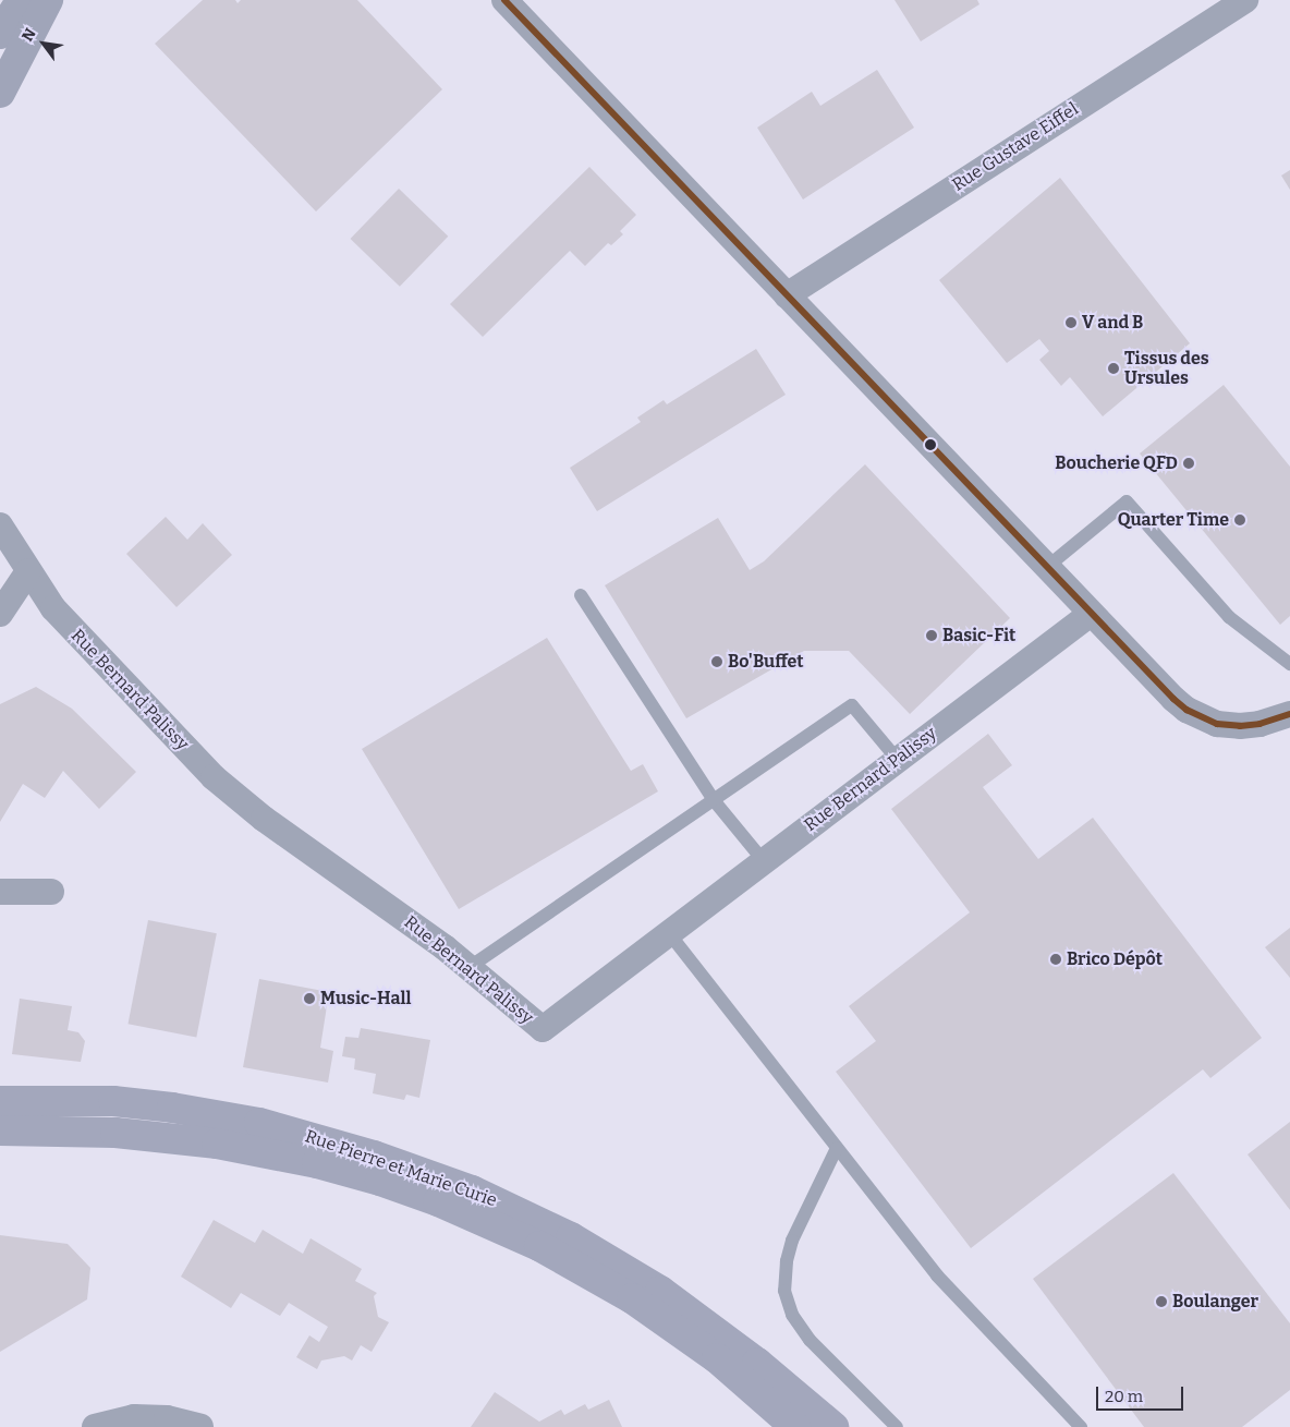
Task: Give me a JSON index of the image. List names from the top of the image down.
{
  "streets": {
    "main road": ["Rue Pierre et Marie Curie"],
    "street": ["Rue Gustave Eiffel", "Rue Bernard Palissy"]
  },
  "places": [
    "V and B",
    "Tissus des Ursules",
    "Boucherie QFD",
    "Quarter Time",
    "Basic-Fit",
    "Bo'Buffet",
    "Brico Dépôt",
    "Music-Hall",
    "Boulanger"
  ],
  "scale_bar": "20 m",
  "north": "top left"
}
